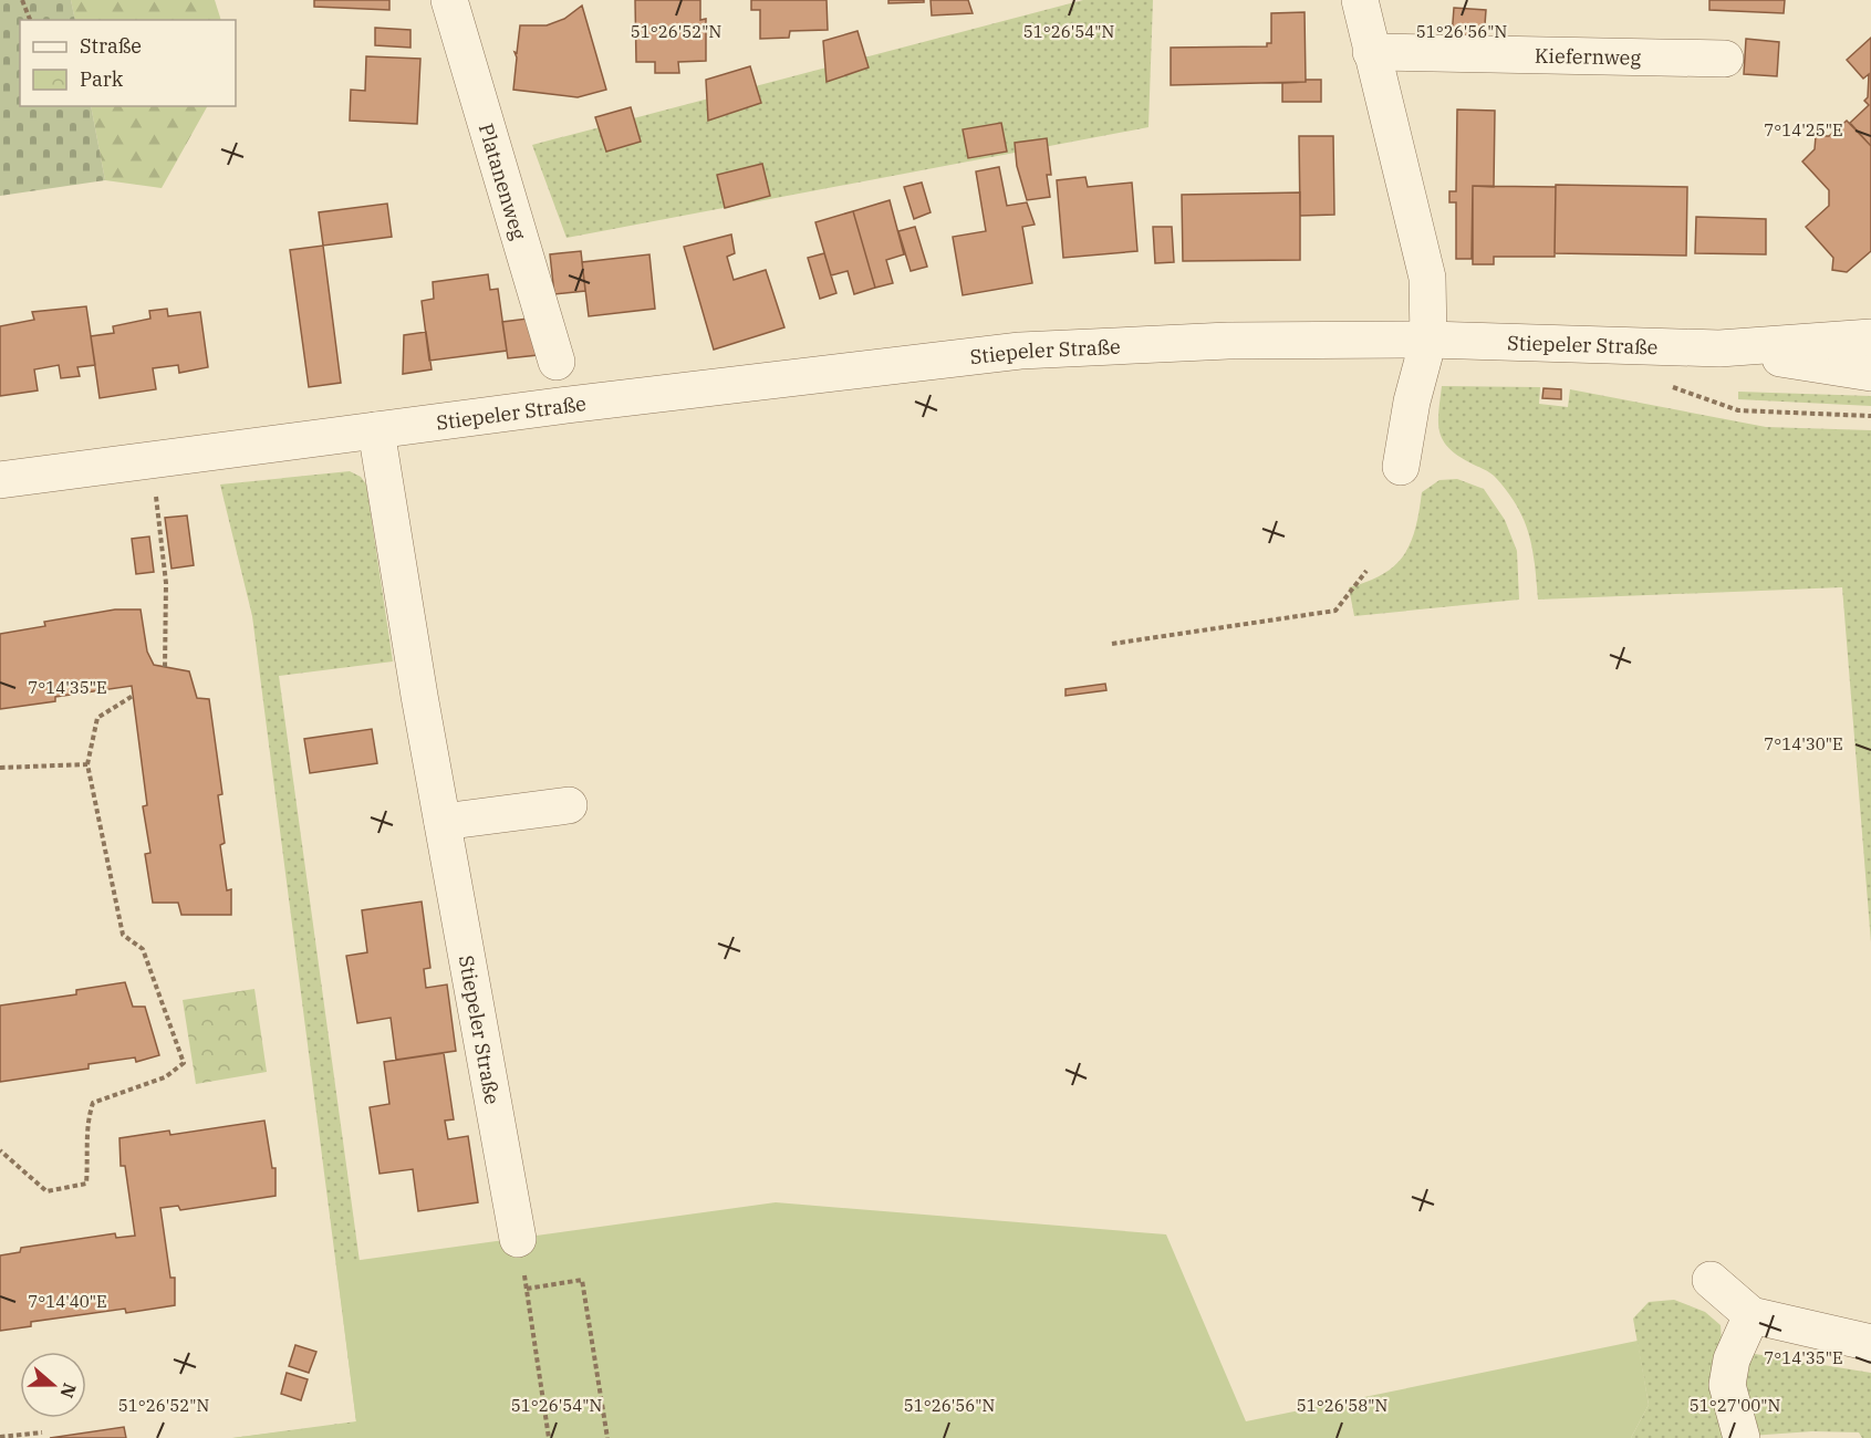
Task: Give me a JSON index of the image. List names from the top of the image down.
{
  "streets": {
    "street": ["Kiefernweg", "Platanenweg", "Stiepeler Straße"]
  },
  "legend": ["Straße", "Park"],
  "north": "right",
  "coordinates": [
    "51°26'52\"N",
    "51°26'54\"N",
    "51°26'56\"N",
    "7°14'25\"E",
    "7°14'35\"E",
    "7°14'30\"E",
    "7°14'40\"E",
    "51°26'58\"N",
    "51°27'00\"N"
  ]
}
